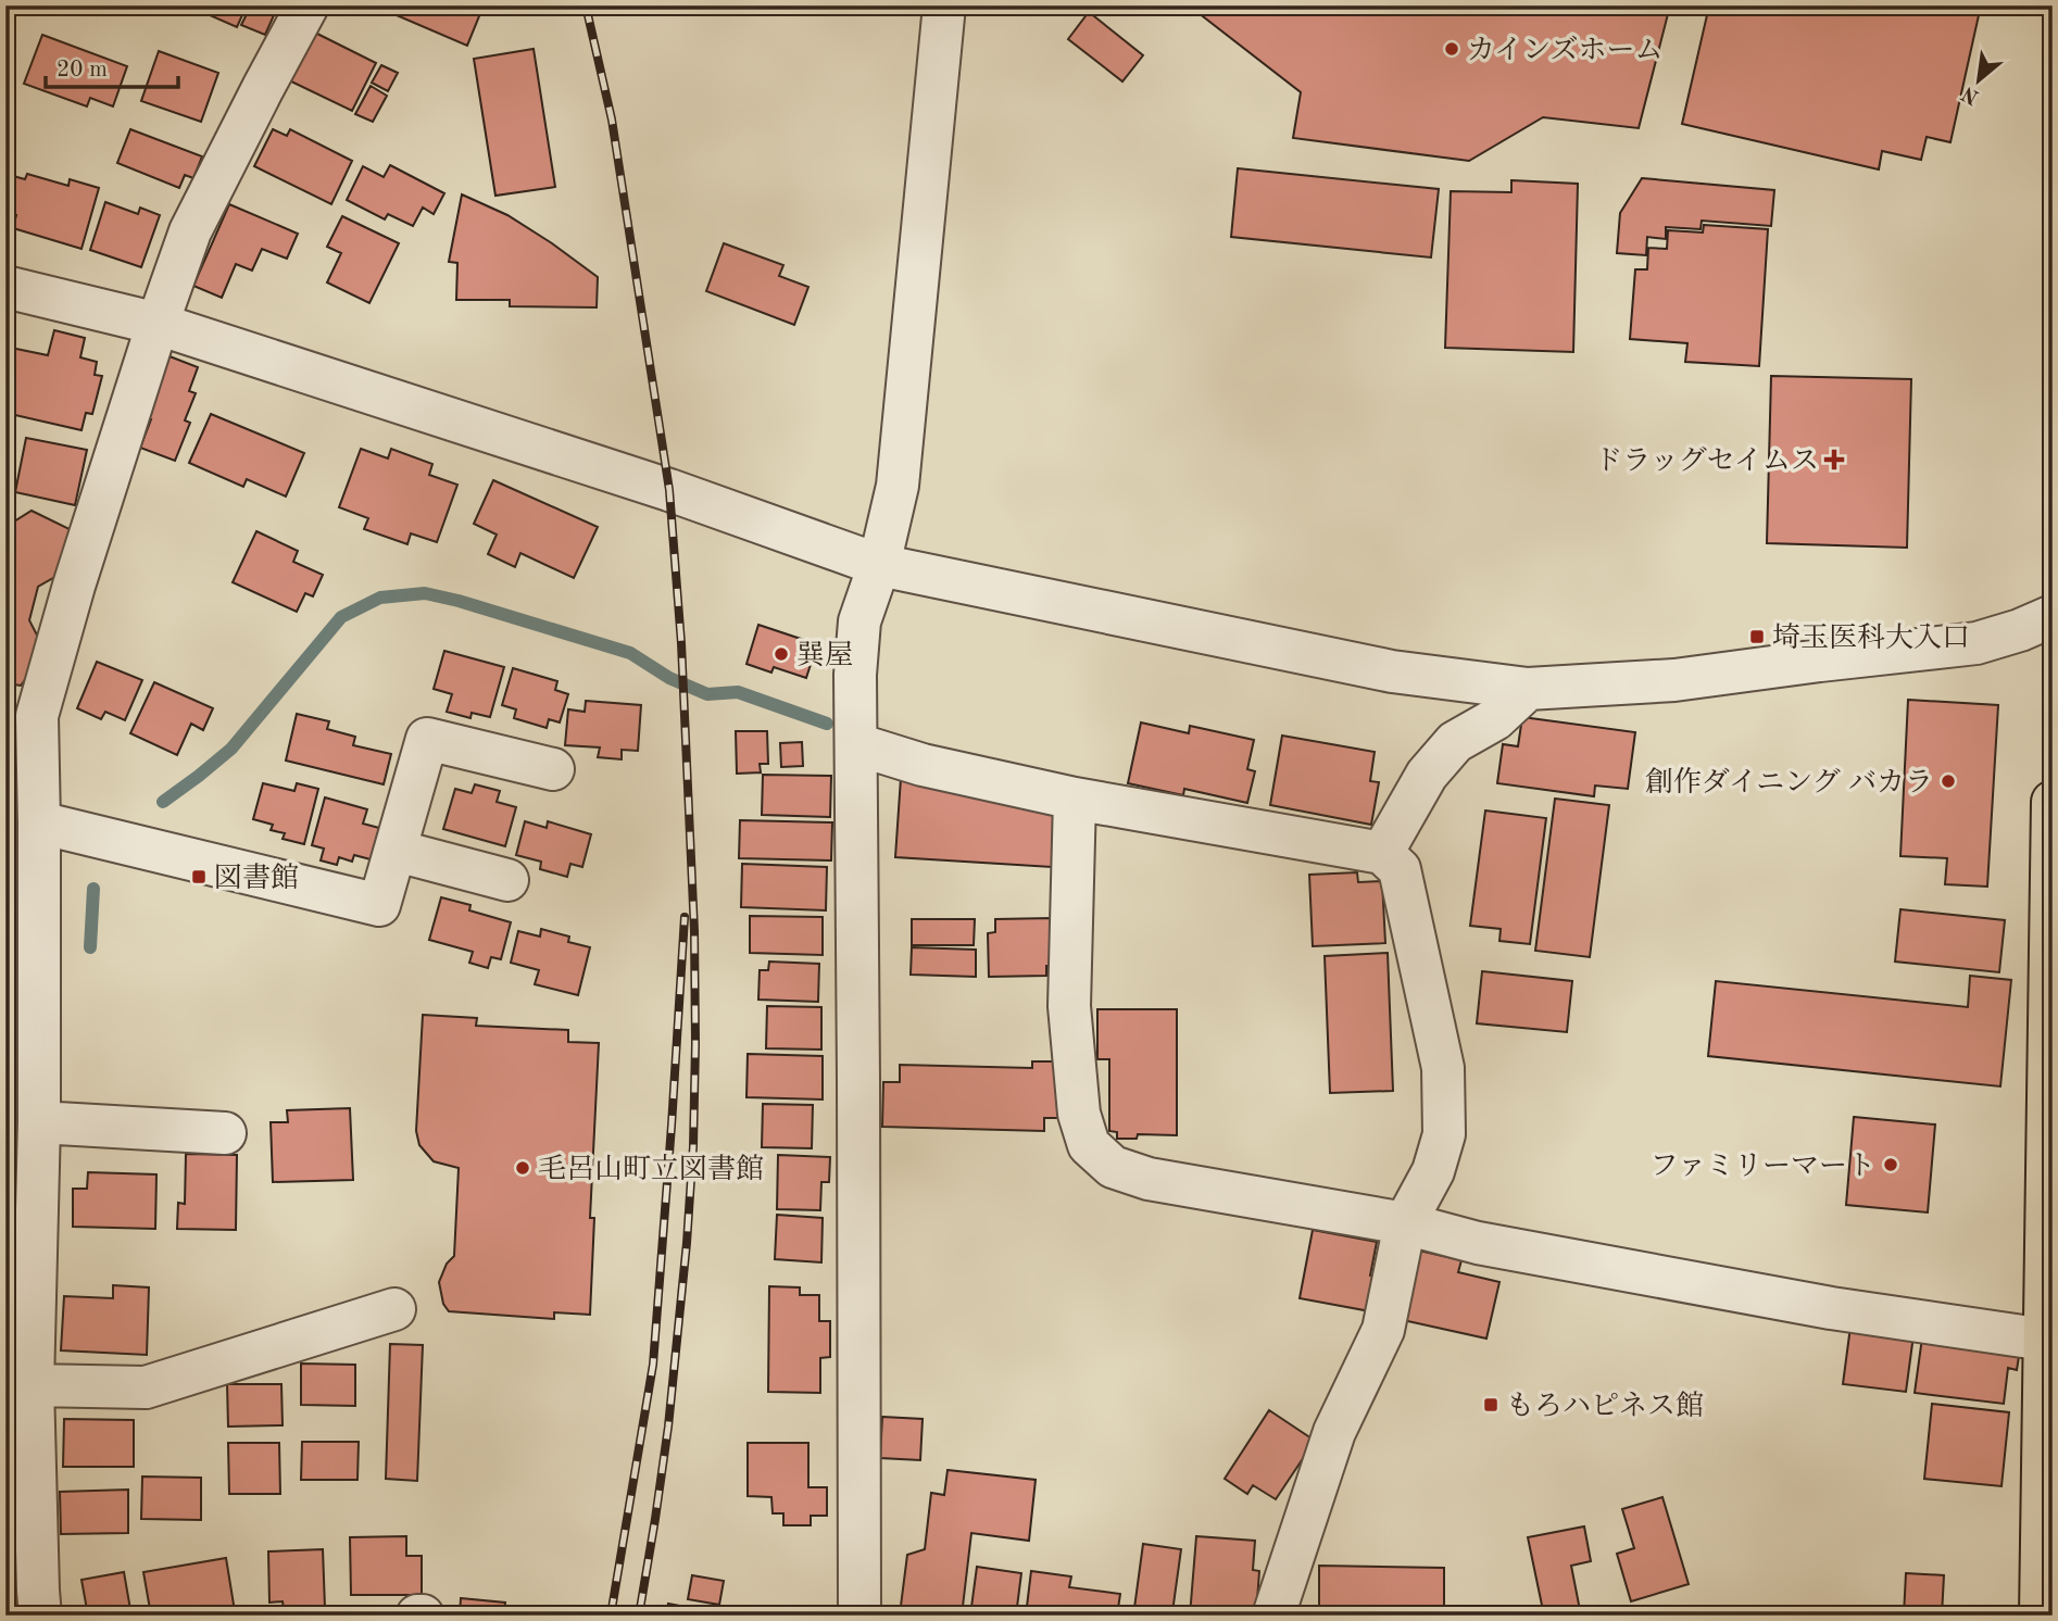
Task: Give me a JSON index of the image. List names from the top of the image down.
{
  "places": {
    "other": [
      "カインズホーム",
      "巽屋",
      "創作ダイニング バカラ",
      "ファミリーマート",
      "毛呂山町立図書館"
    ],
    "health": ["ドラッグセイムス"],
    "transit": ["埼玉医科大入口", "図書館", "もろハピネス館"]
  },
  "scale_bar": "20 m",
  "north": "bottom left"
}
